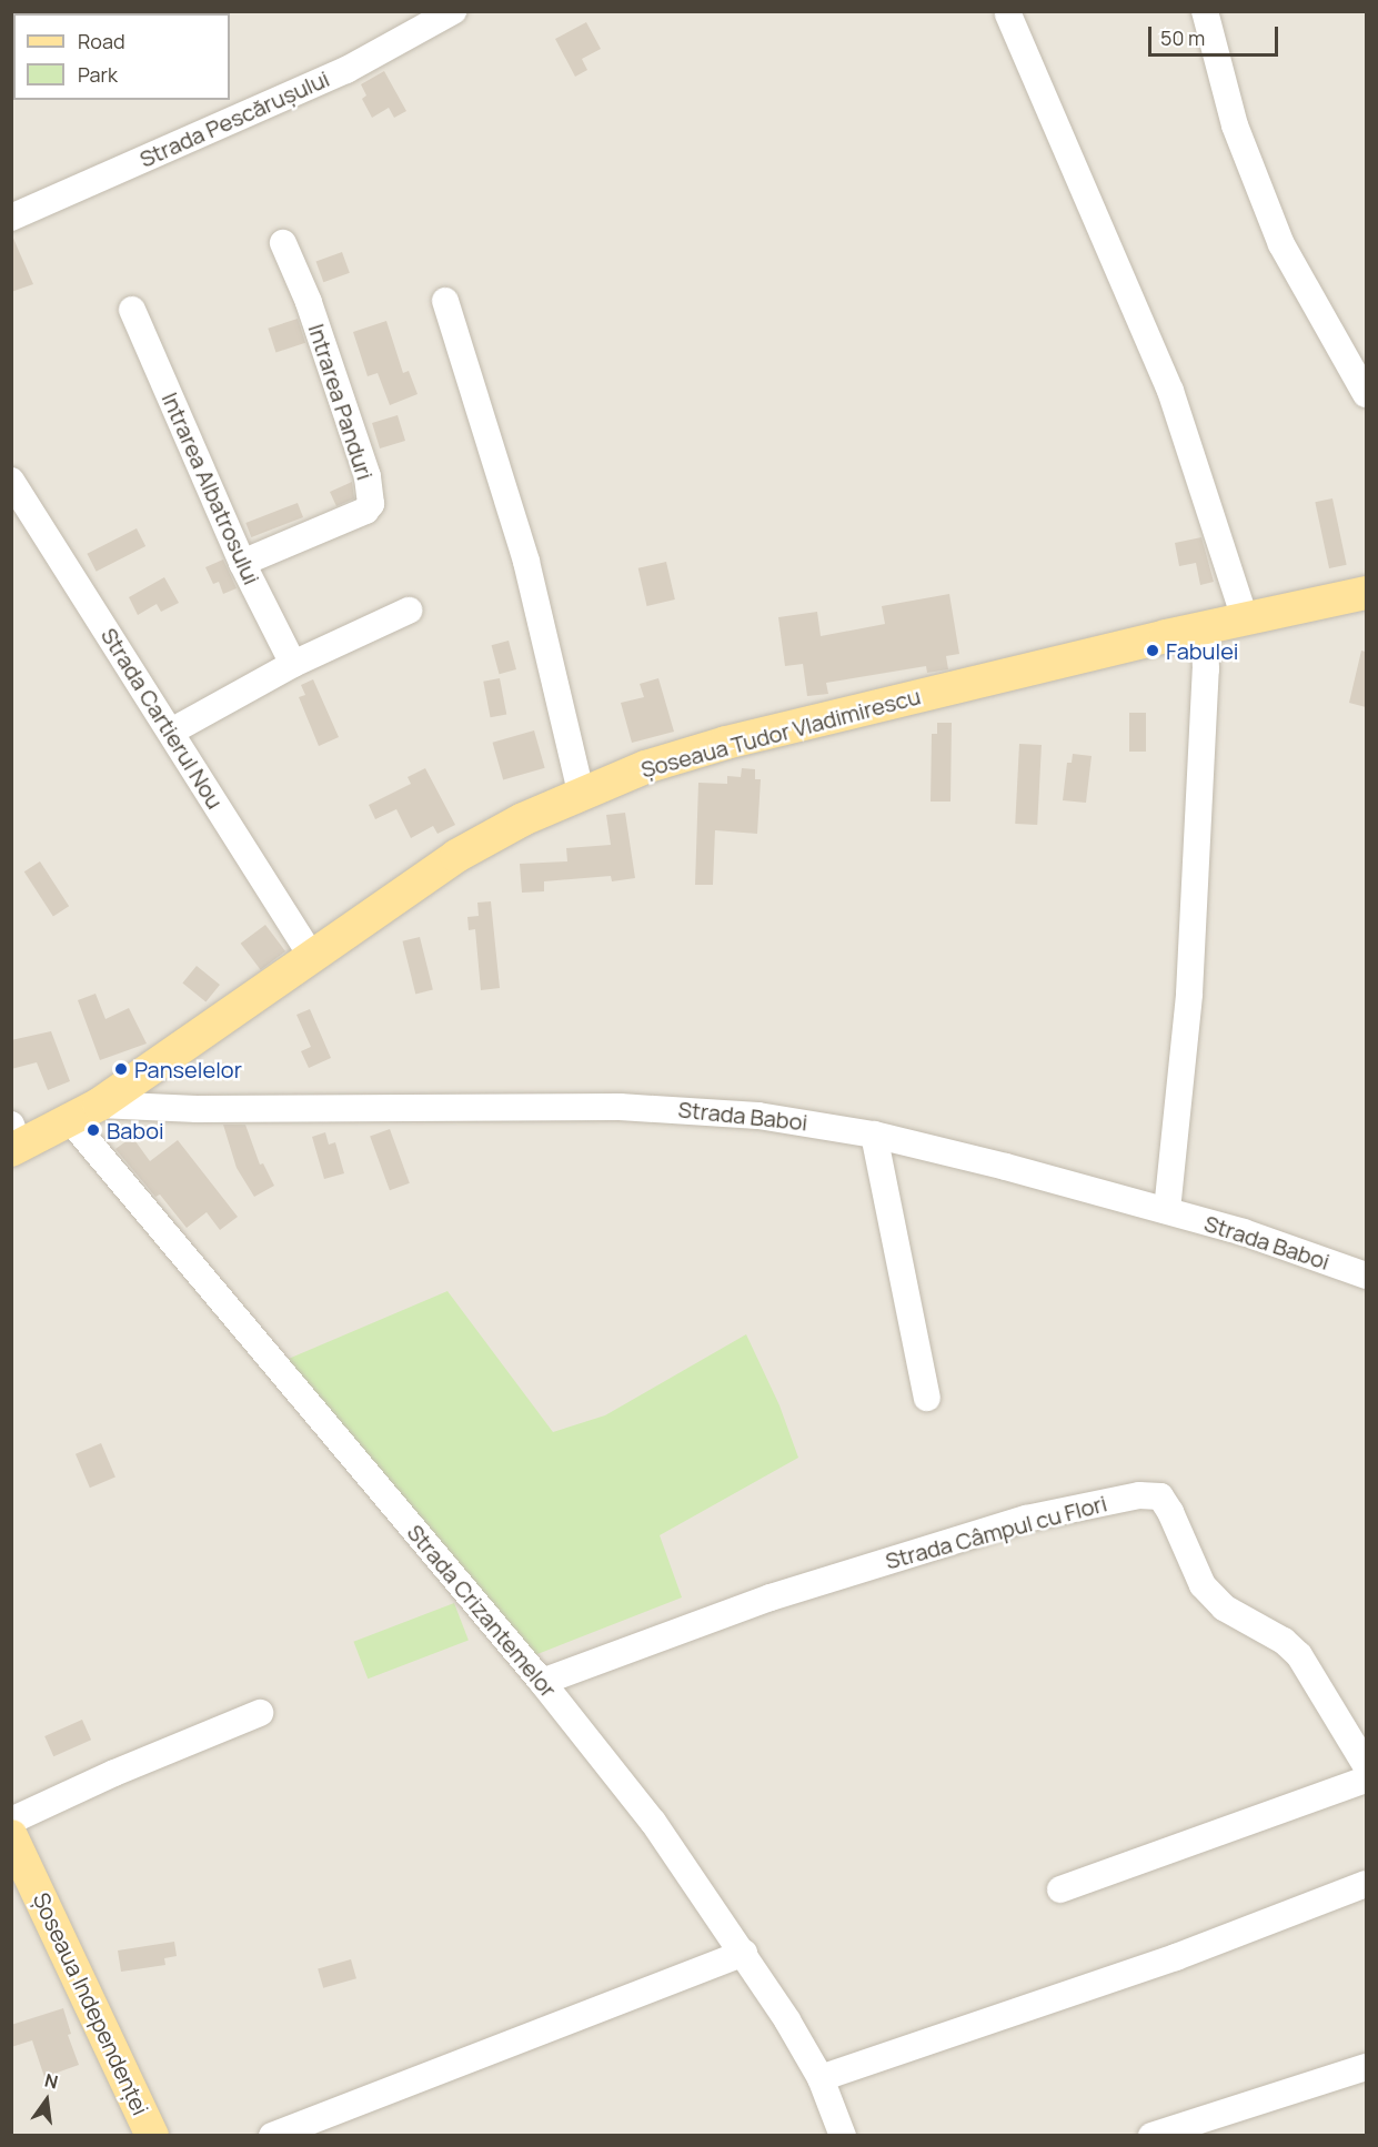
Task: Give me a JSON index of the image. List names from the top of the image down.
{
  "streets": {
    "main road": ["Șoseaua Tudor Vladimirescu", "Șoseaua Independenței"],
    "street": [
      "Strada Pescărușului",
      "Intrarea Panduri",
      "Intrarea Albatrosului",
      "Strada Cartierul Nou",
      "Strada Baboi",
      "Strada Câmpul cu Flori",
      "Strada Crizantemelor"
    ]
  },
  "crossings": [
    ["Intrarea Panduri", "Intrarea Albatrosului"],
    ["Strada Cartierul Nou", "Șoseaua Tudor Vladimirescu"],
    ["Șoseaua Tudor Vladimirescu", "Strada Baboi"],
    ["Șoseaua Tudor Vladimirescu", "Strada Crizantemelor"],
    ["Strada Câmpul cu Flori", "Strada Crizantemelor"]
  ],
  "places": ["Fabulei", "Panselelor", "Baboi"],
  "legend": ["Road", "Park"],
  "scale_bar": "50 m",
  "north": "top"
}
